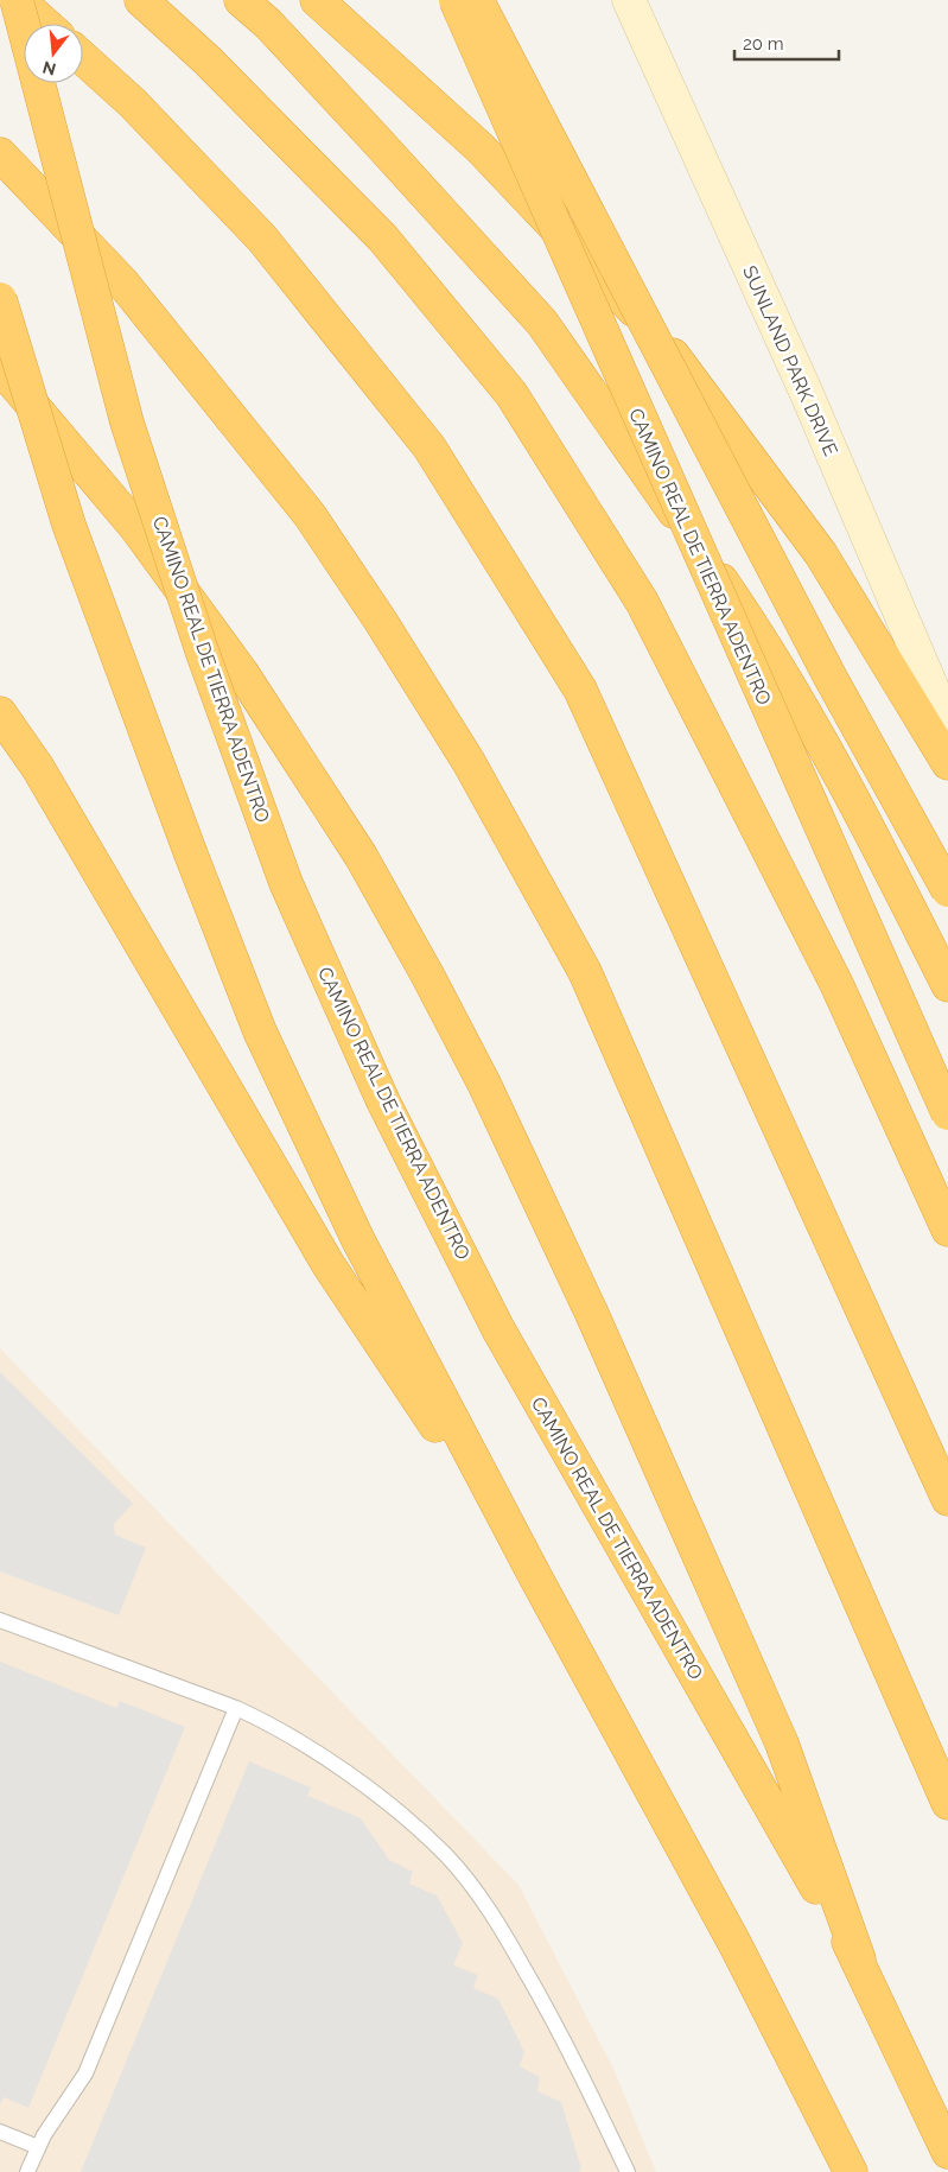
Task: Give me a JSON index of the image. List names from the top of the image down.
{
  "streets": {
    "highway": ["CAMINO REAL DE TIERRA ADENTRO"],
    "main road": ["SUNLAND PARK DRIVE"]
  },
  "scale_bar": "20 m",
  "north": "bottom"
}
